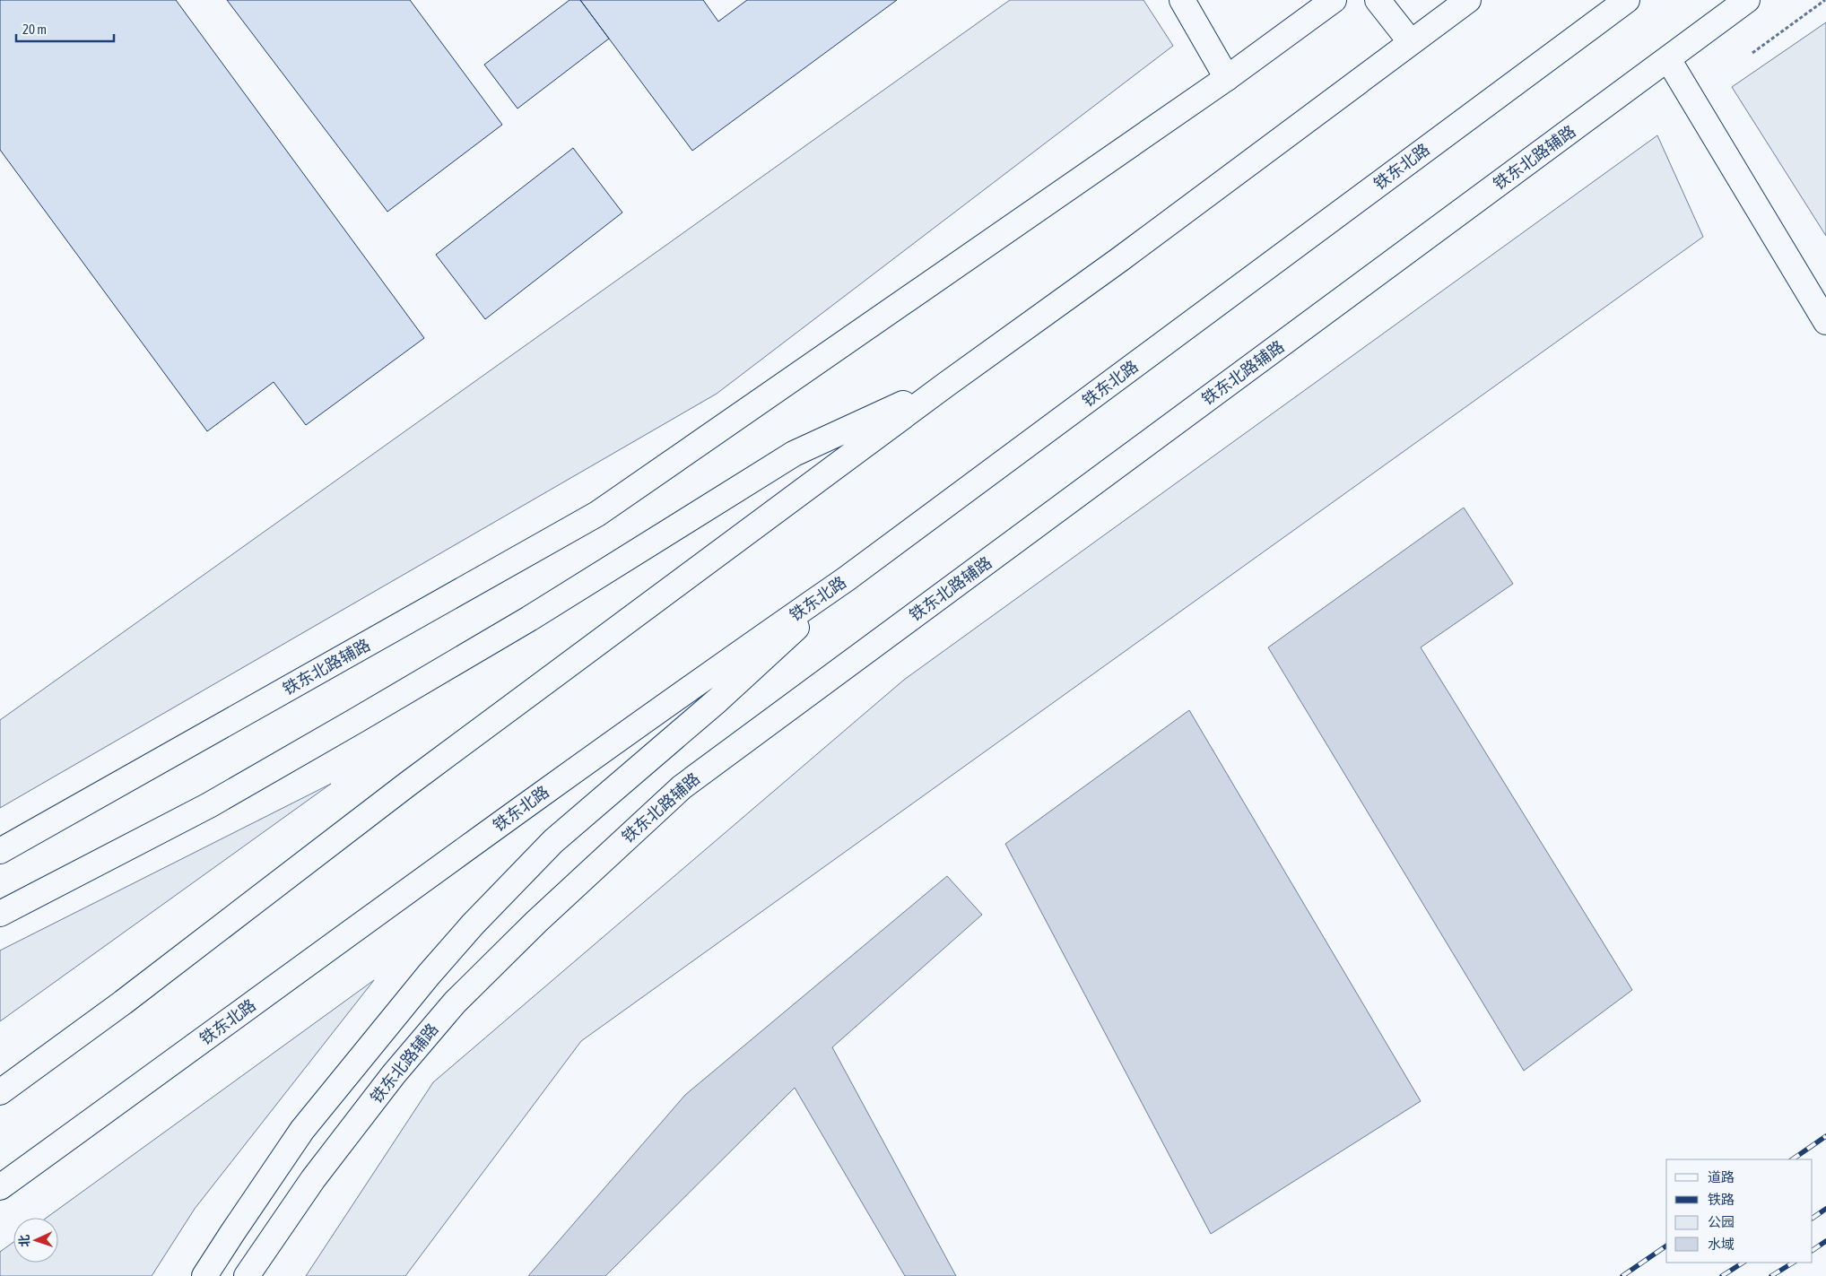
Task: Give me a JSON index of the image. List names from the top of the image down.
{
  "streets": {
    "main road": ["铁东北路辅路", "铁东北路"]
  },
  "legend": [
    "道路",
    "铁路",
    "公园",
    "水域"
  ],
  "scale_bar": "20 m",
  "north": "left"
}
